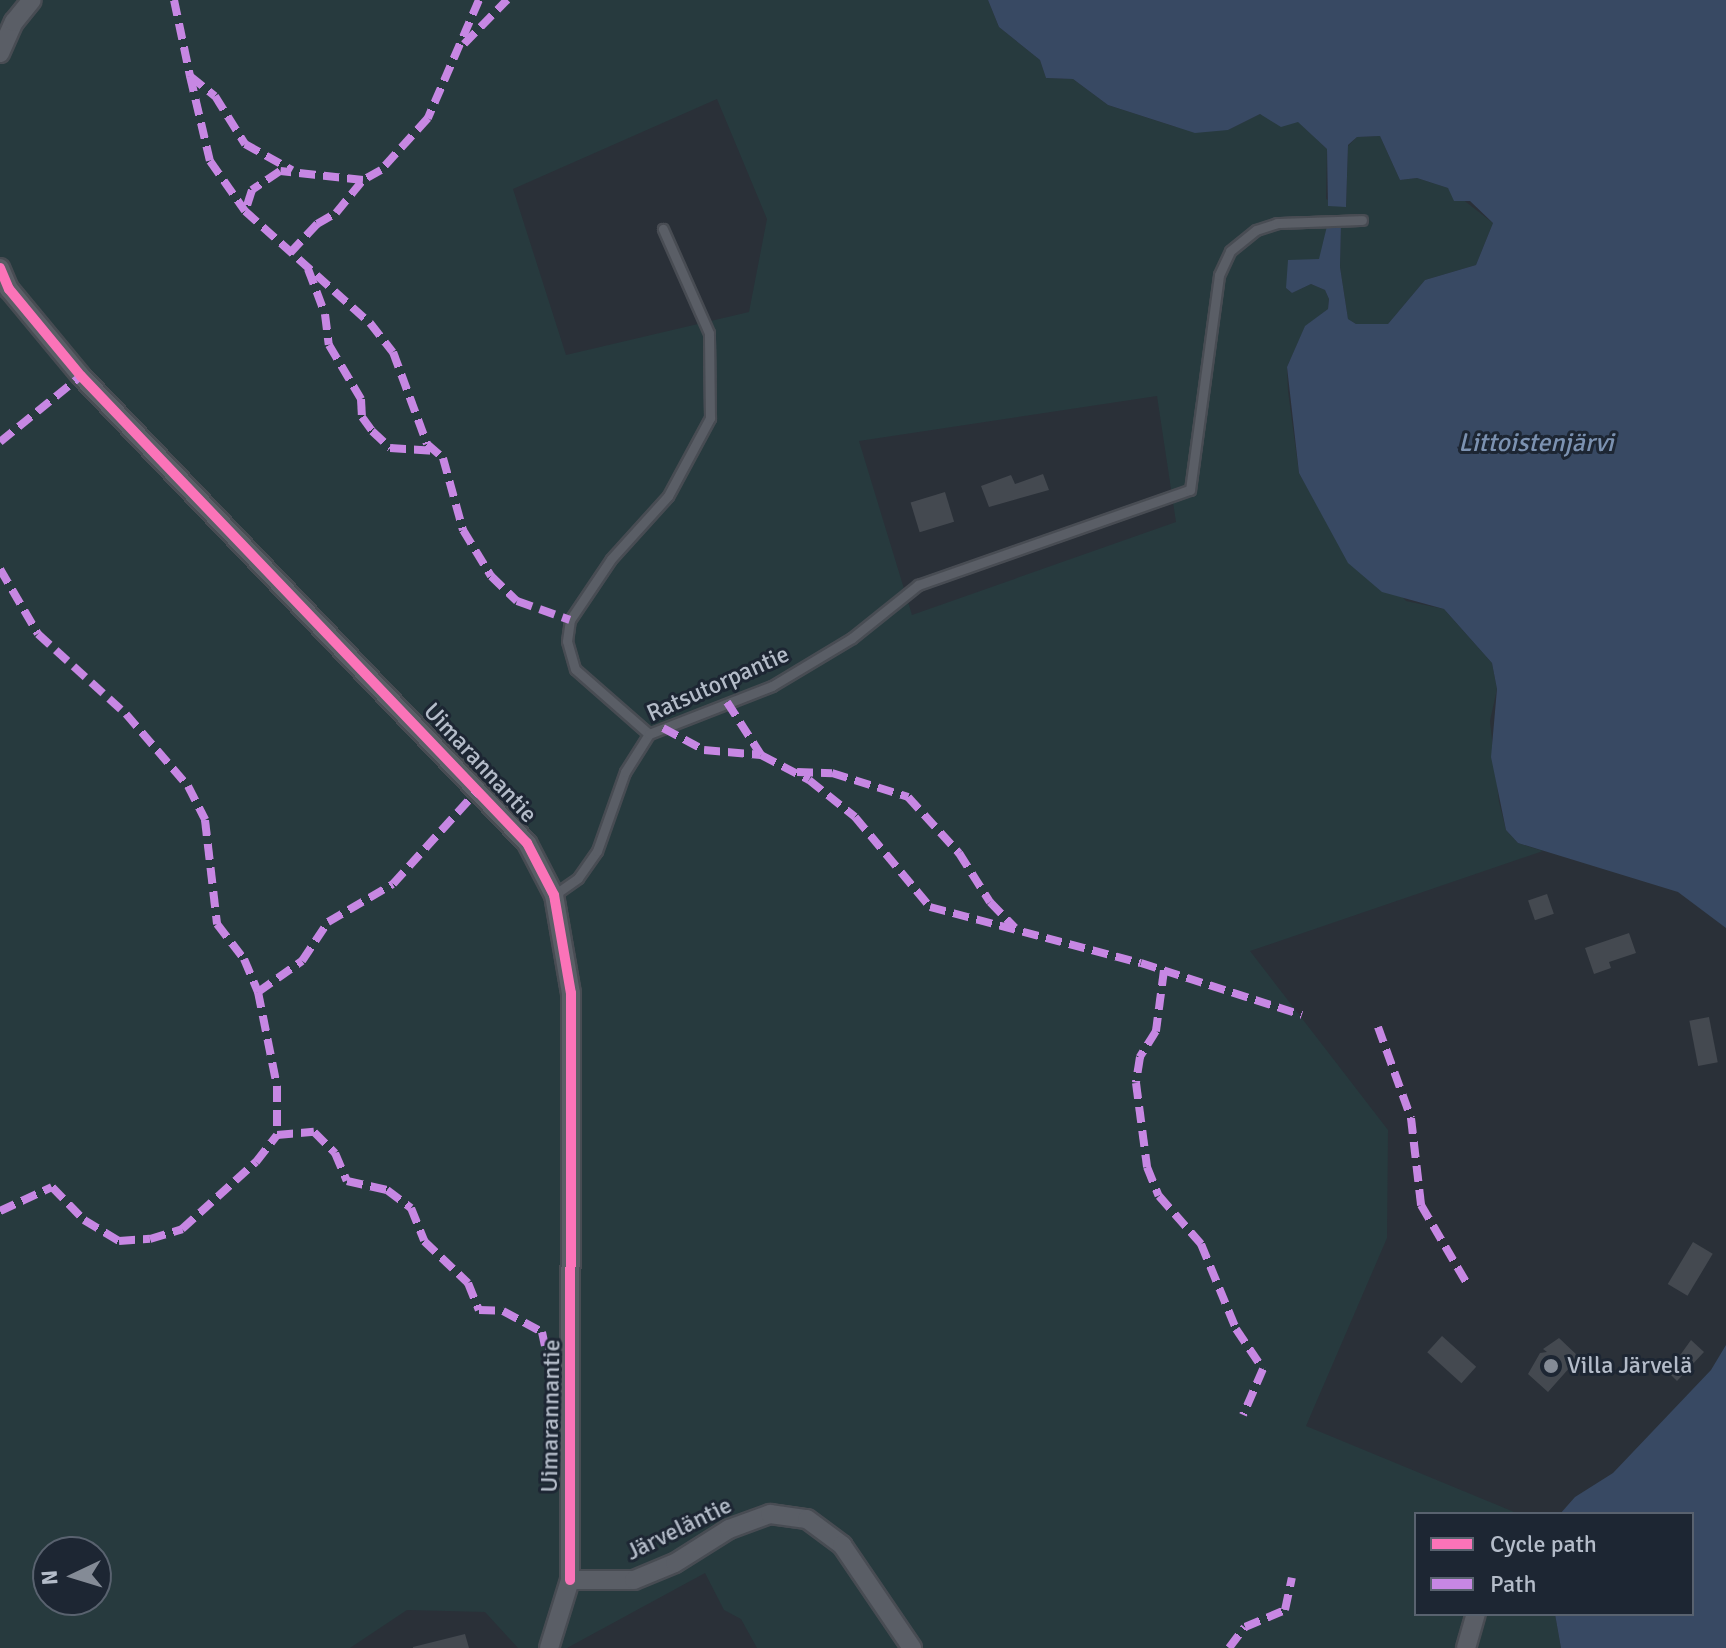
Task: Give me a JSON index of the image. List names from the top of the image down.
{
  "streets": {
    "street": ["Uimarannantie", "Järveläntie"],
    "lane": ["Ratsutorpantie"]
  },
  "crossings": [
    ["Ratsutorpantie", "Uimarannantie"],
    ["Uimarannantie", "Järveläntie"]
  ],
  "water": ["Littoistenjärvi"],
  "places": ["Villa Järvelä"],
  "legend": ["Cycle path", "Path"],
  "north": "left"
}
